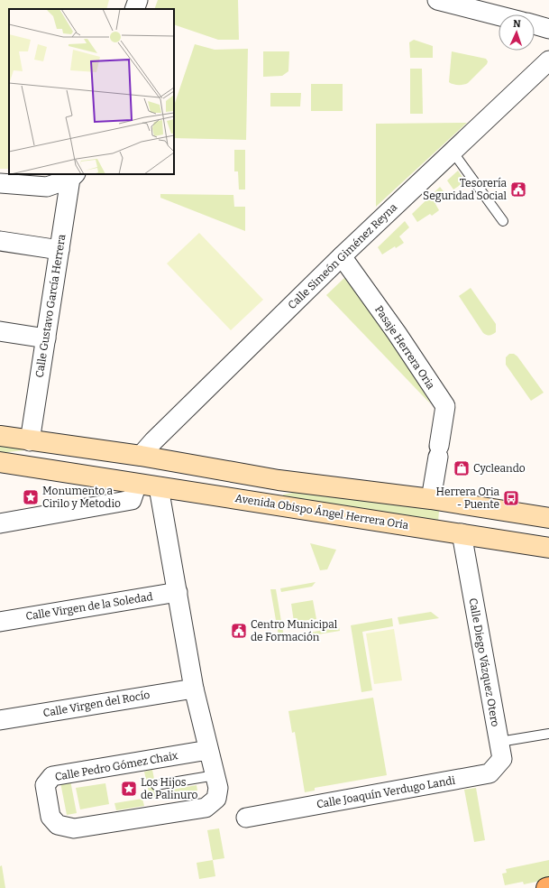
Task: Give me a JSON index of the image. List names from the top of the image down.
{
  "streets": {
    "main road": ["Avenida Obispo Ángel Herrera Oria"],
    "street": [
      "Calle Simeón Giménez Reyna",
      "Calle Gustavo García Herrera",
      "Pasaje Herrera Oria",
      "Calle Virgen de la Soledad",
      "Calle Diego Vázquez Otero",
      "Calle Virgen del Rocío",
      "Calle Pedro Gómez Chaix",
      "Calle Joaquín Verdugo Landi"
    ]
  },
  "crossings": [
    ["Calle Simeón Giménez Reyna", "Pasaje Herrera Oria"],
    ["Calle Simeón Giménez Reyna", "Avenida Obispo Ángel Herrera Oria"],
    ["Avenida Obispo Ángel Herrera Oria", "Calle Diego Vázquez Otero"],
    ["Avenida Obispo Ángel Herrera Oria", "Calle Pedro Gómez Chaix"],
    ["Calle Virgen de la Soledad", "Calle Pedro Gómez Chaix"],
    ["Calle Diego Vázquez Otero", "Calle Joaquín Verdugo Landi"],
    ["Calle Virgen del Rocío", "Calle Pedro Gómez Chaix"]
  ],
  "places": {
    "public building": ["Tesorería Seguridad Social", "Centro Municipal de Formación"],
    "shop": ["Cycleando"],
    "place": ["Monumento a Cirilo y Metodio", "Los Hijos de Palinuro"],
    "bus stop": ["Herrera Oria - Puente"]
  },
  "north": "top"
}
